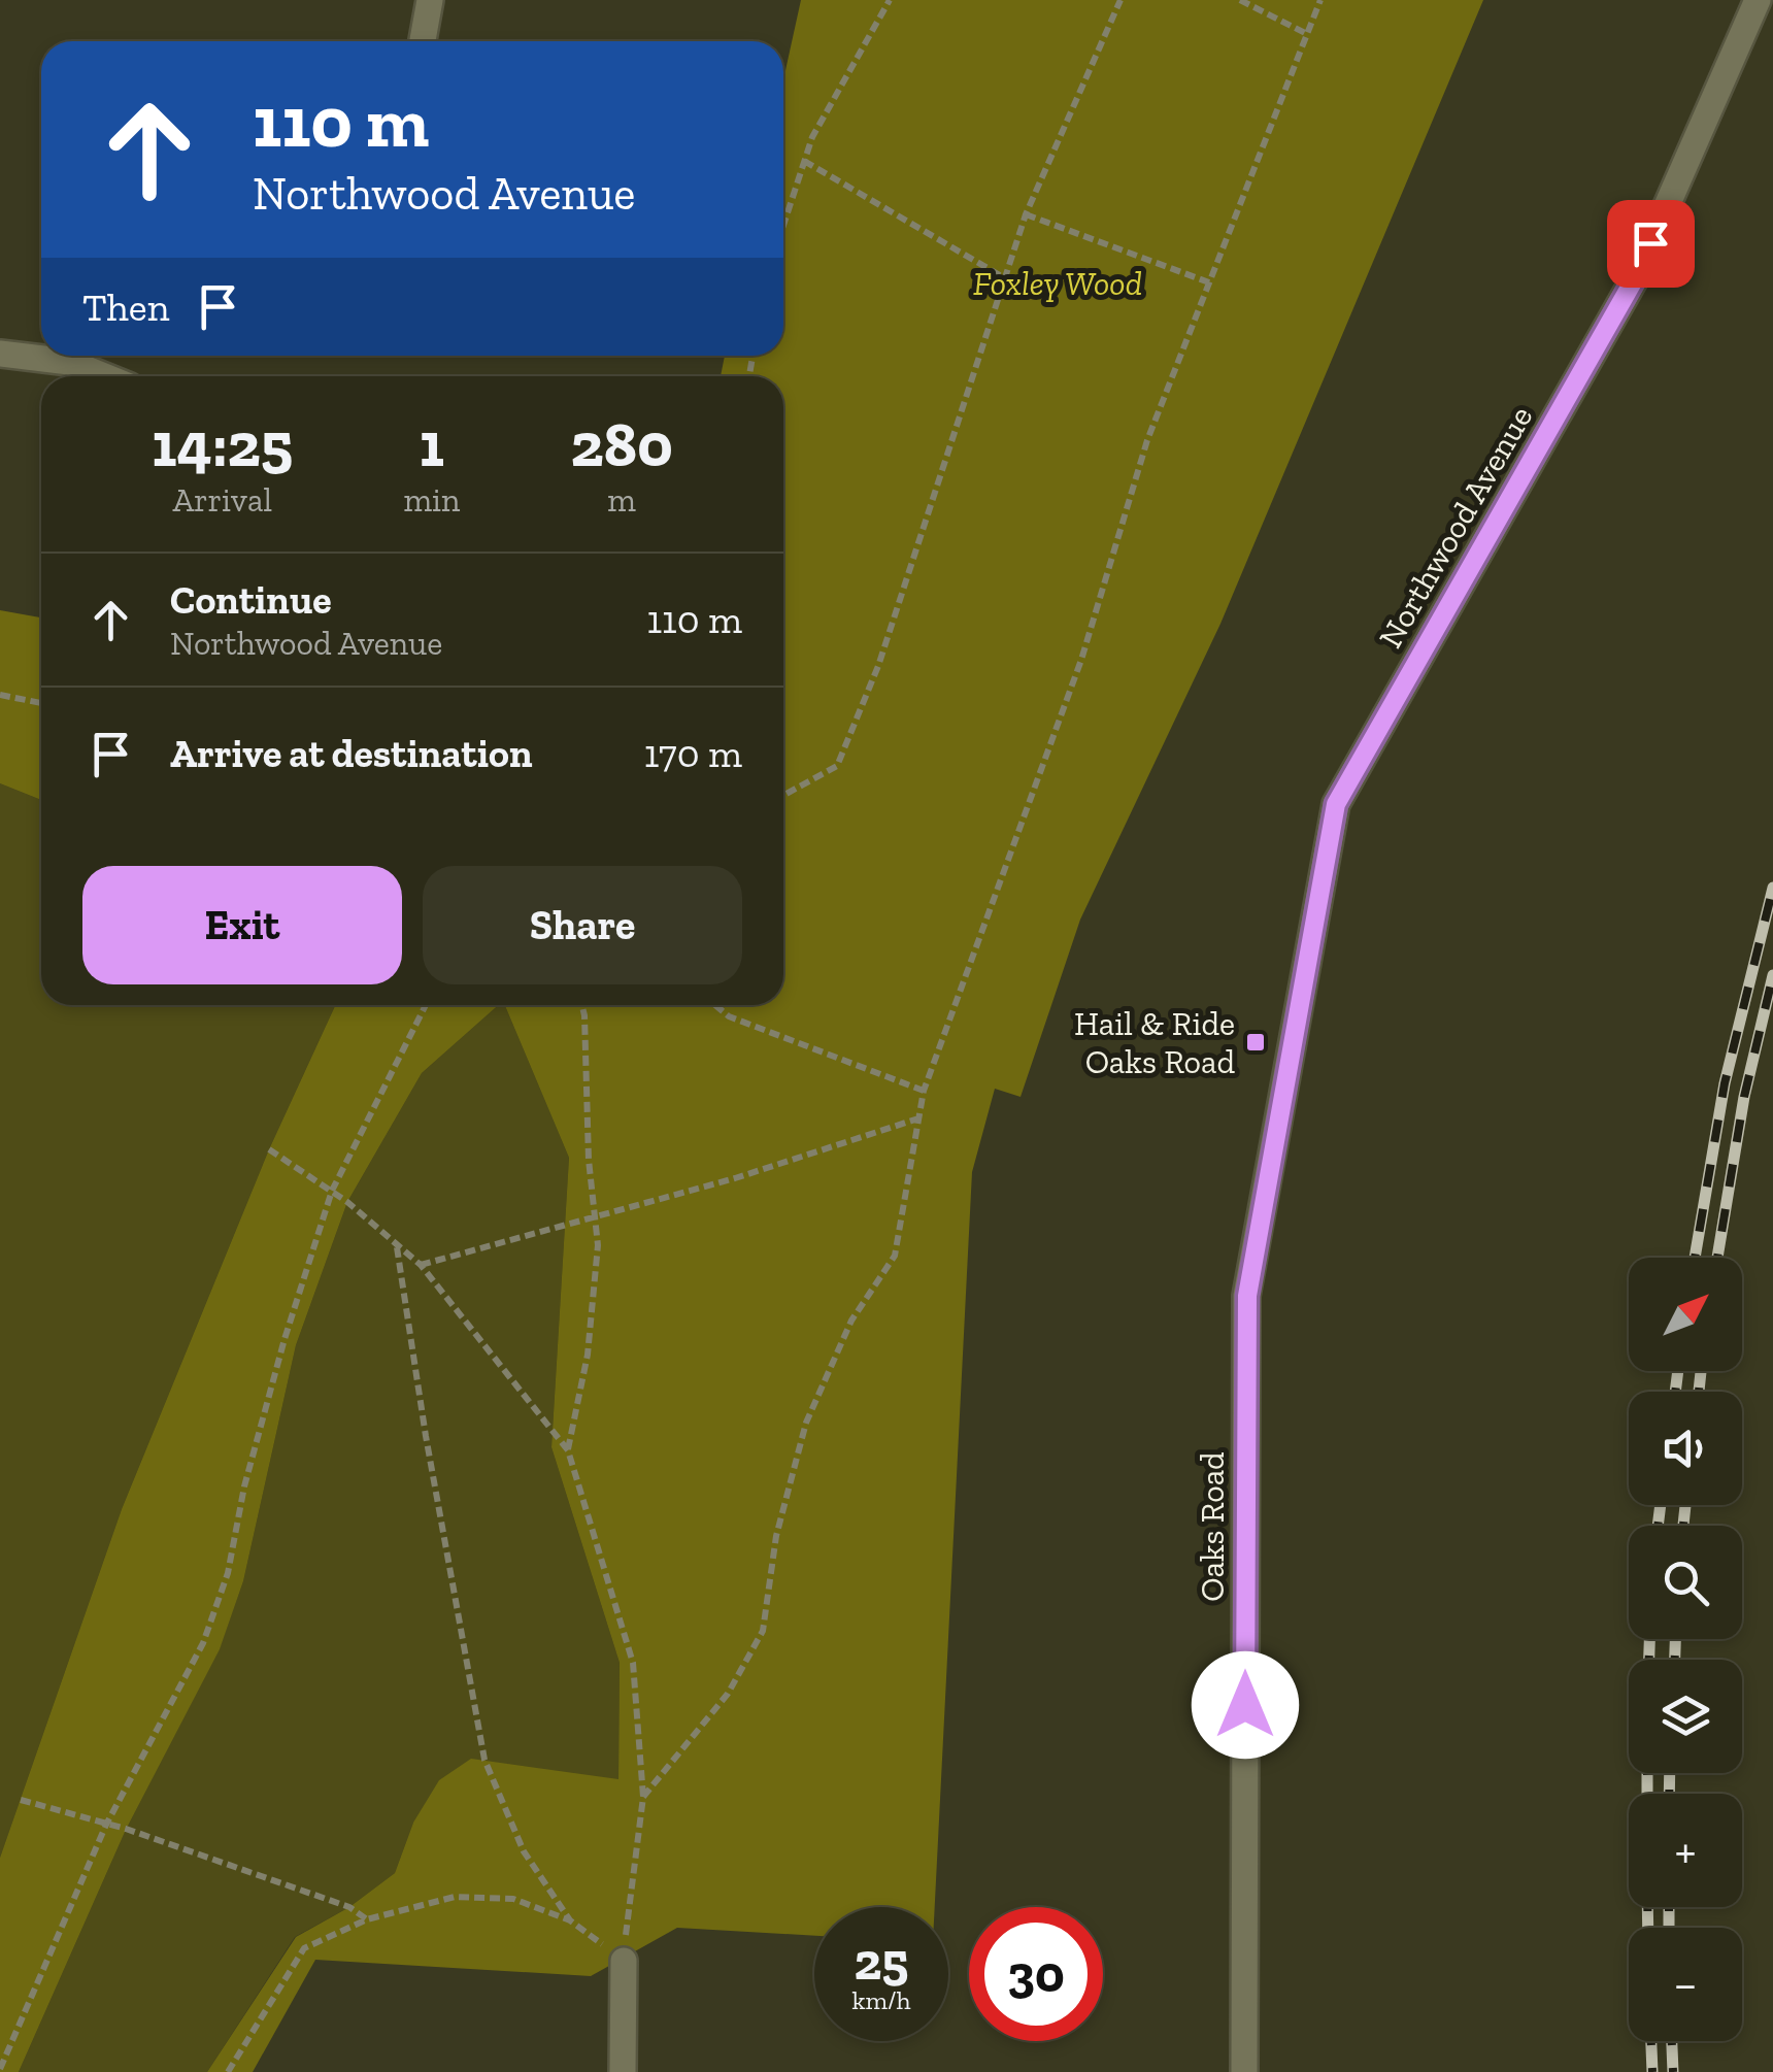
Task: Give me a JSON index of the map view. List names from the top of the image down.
{
  "streets": {
    "street": ["Northwood Avenue", "Oaks Road"]
  },
  "crossings": [
    ["Northwood Avenue", "Oaks Road"]
  ],
  "parks": ["Foxley Wood"],
  "places": {
    "transit": ["Hail & Ride Oaks Road"]
  },
  "north": "top right",
  "page": {
    "turn": ["110 m", "Northwood Avenue"],
    "then": "Then",
    "eta": [
      "14:25",
      "Arrival",
      "1",
      "min",
      "280",
      "m"
    ],
    "list": [
      {
        "name": "Continue",
        "note": "Northwood Avenue",
        "value": "110 m"
      },
      {
        "name": "Arrive at destination",
        "value": "170 m"
      }
    ],
    "buttons": ["Exit", "Share"],
    "map_buttons": ["+", "−"],
    "speed": "25 km/h",
    "limit": "30"
  }
}
